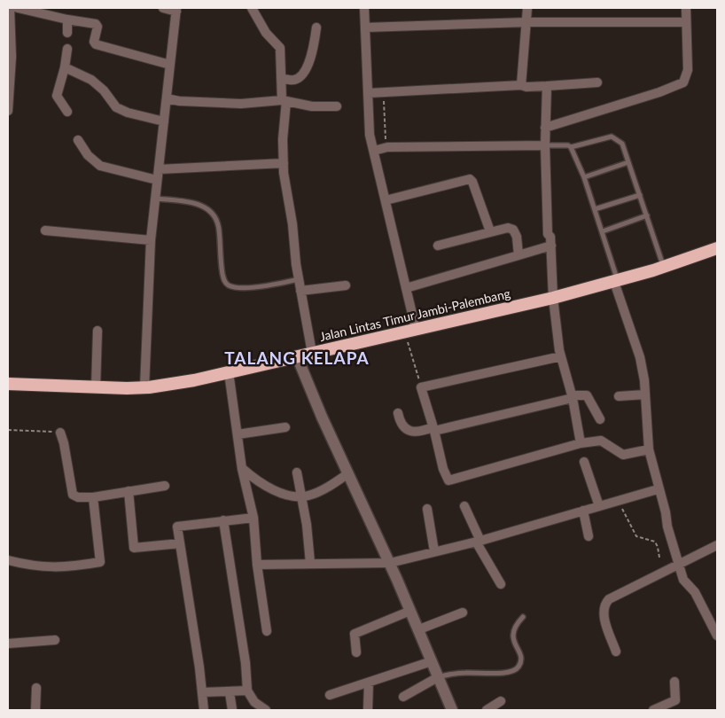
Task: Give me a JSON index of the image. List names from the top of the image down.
{
  "streets": {
    "highway": ["Jalan Lintas Timur Jambi-Palembang"]
  },
  "districts": ["TALANG KELAPA"]
}
